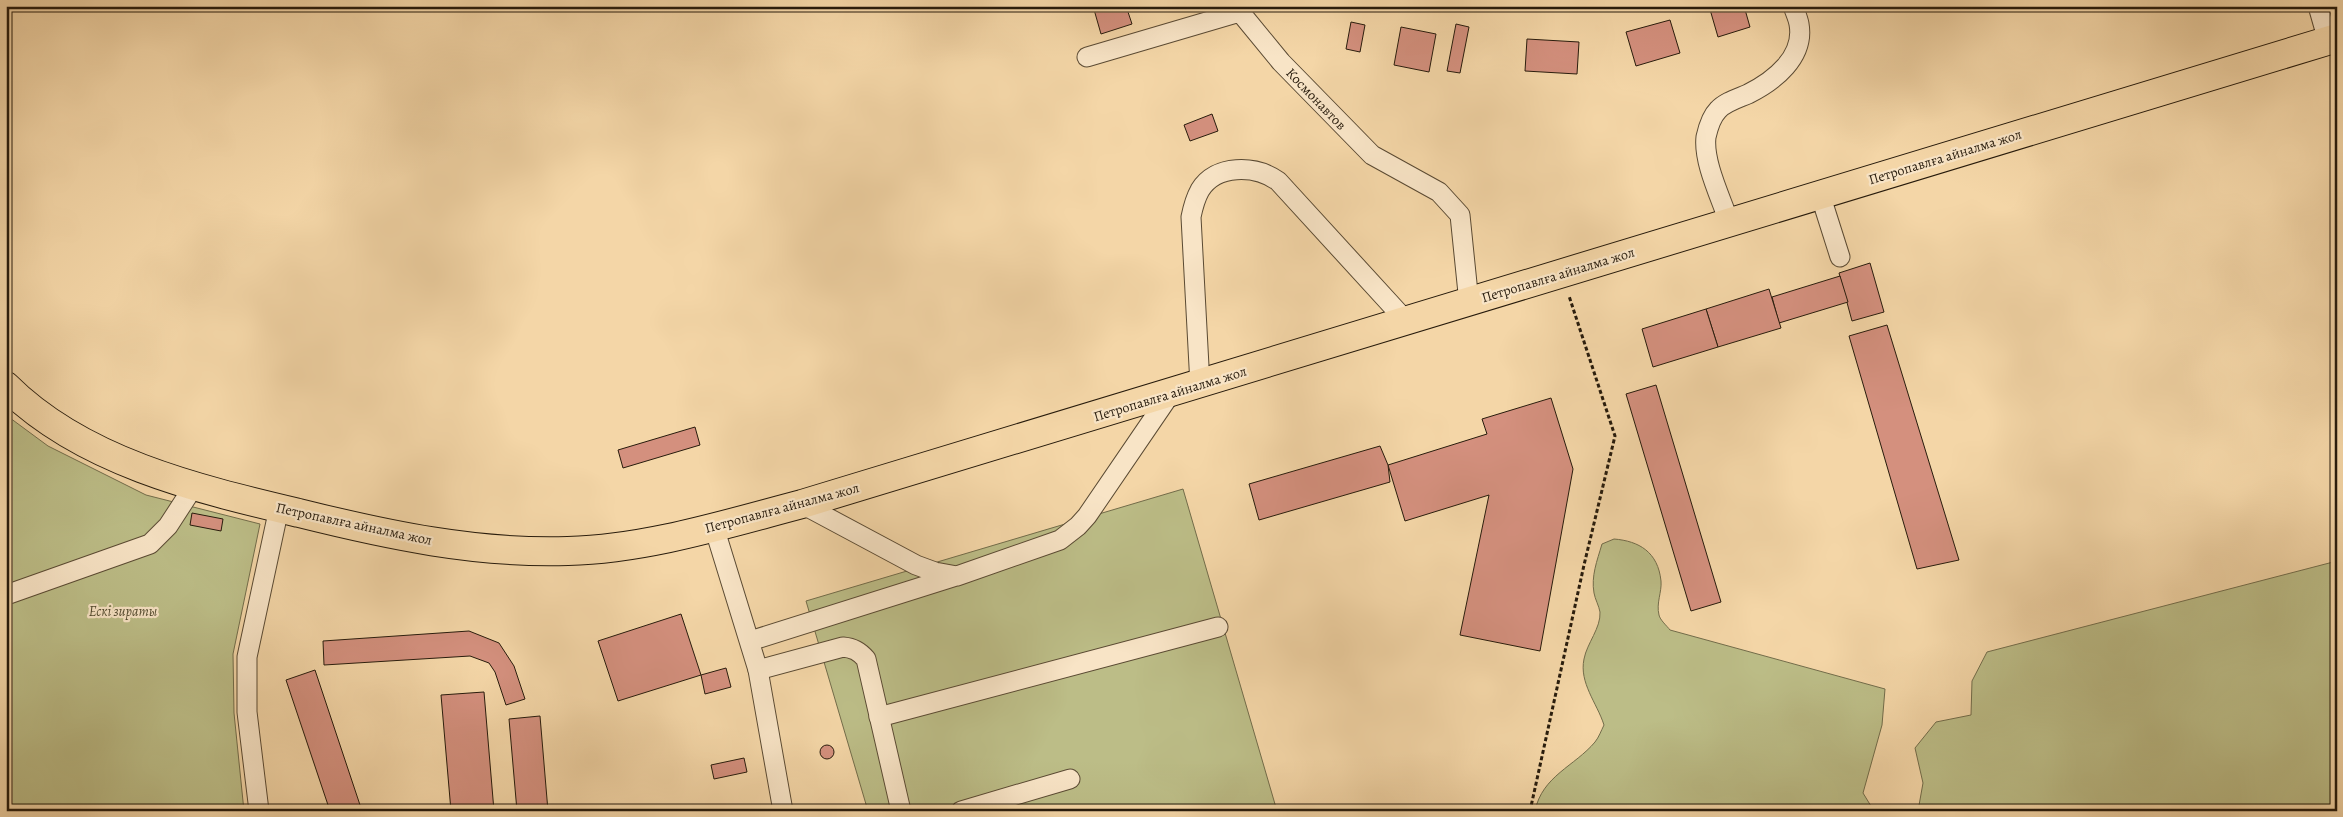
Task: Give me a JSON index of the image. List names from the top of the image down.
{
  "streets": {
    "highway": ["Петропавлға айналма жол"],
    "street": ["Космонавтов"]
  },
  "crossings": [
    ["Космонавтов", "Петропавлға айналма жол"]
  ],
  "parks": ["Ескі зираты"]
}
